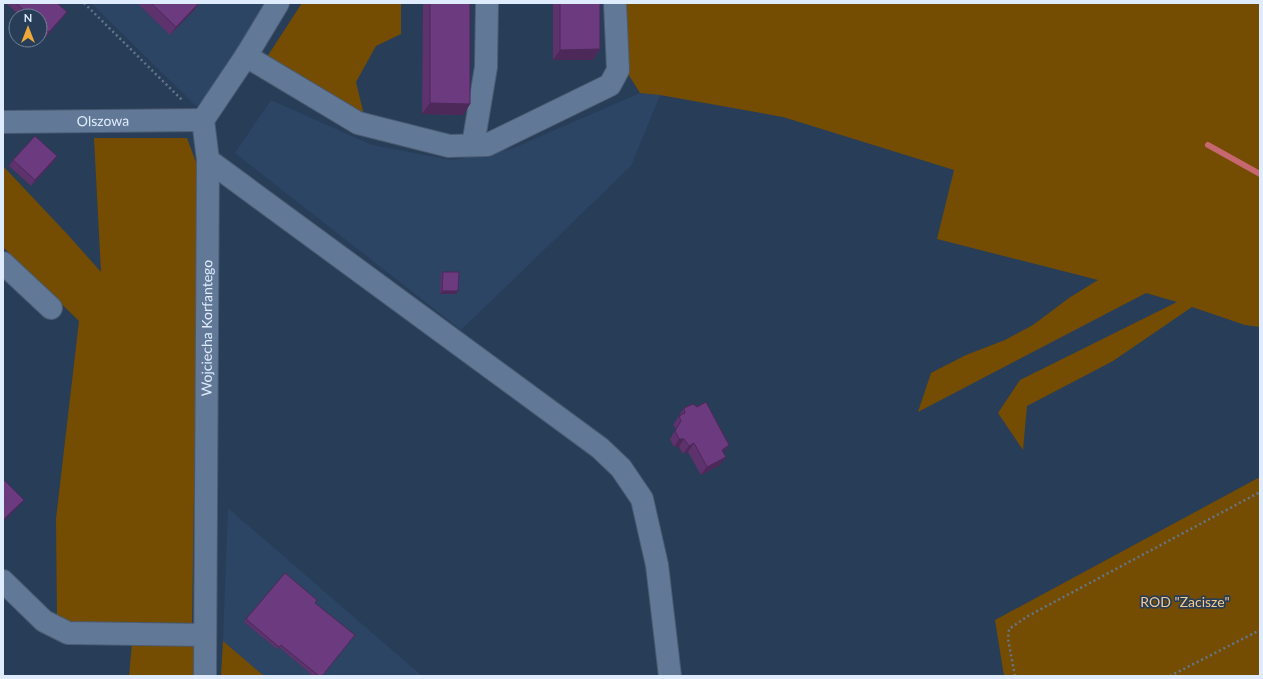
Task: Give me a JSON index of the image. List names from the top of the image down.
{
  "streets": {
    "street": ["Olszowa", "Wojciecha Korfantego"]
  },
  "crossings": [
    ["Olszowa", "Wojciecha Korfantego"]
  ],
  "parks": ["ROD \"Zacisze\""],
  "north": "top"
}
